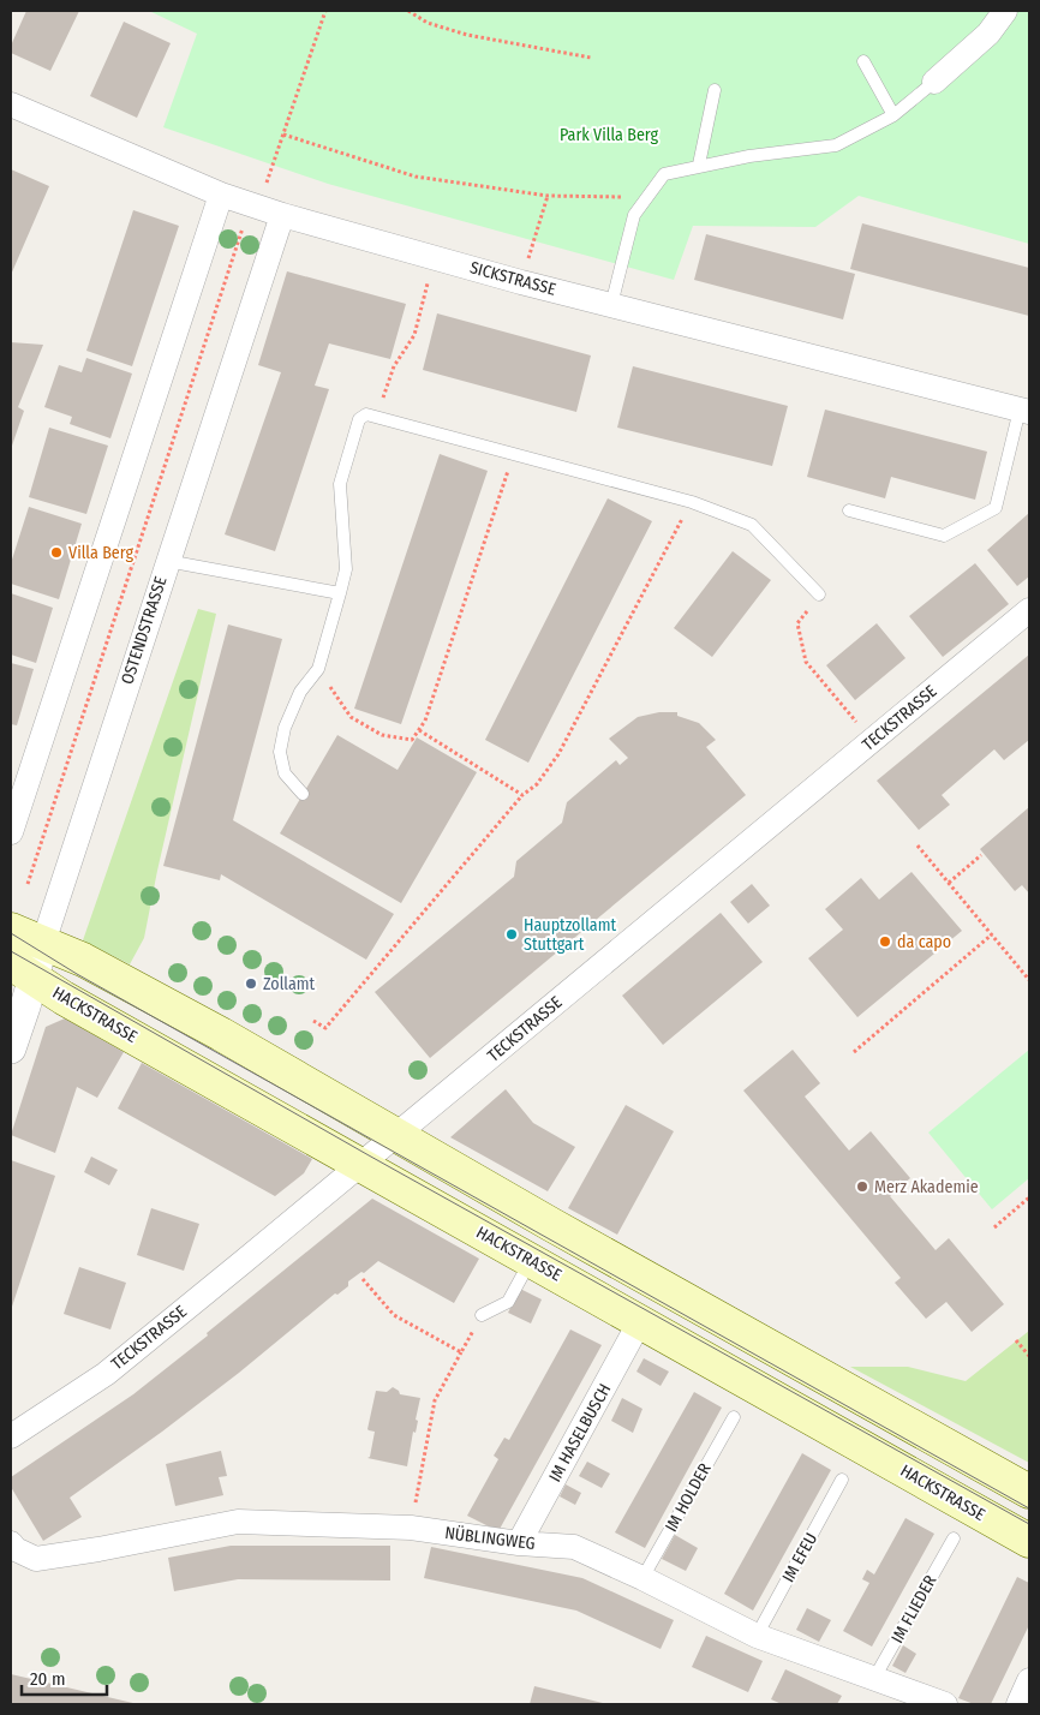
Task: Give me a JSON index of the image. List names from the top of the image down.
{
  "streets": {
    "main road": ["HACKSTRASSE"],
    "street": [
      "SICKSTRASSE",
      "OSTENDSTRASSE",
      "TECKSTRASSE",
      "IM HASELBUSCH",
      "NÜBLINGWEG"
    ],
    "lane": ["IM HOLDER", "IM EFEU", "IM FLIEDER"]
  },
  "crossings": [
    ["SICKSTRASSE", "OSTENDSTRASSE"],
    ["OSTENDSTRASSE", "HACKSTRASSE"],
    ["TECKSTRASSE", "HACKSTRASSE"],
    ["HACKSTRASSE", "IM HASELBUSCH"],
    ["IM HASELBUSCH", "NÜBLINGWEG"],
    ["IM HOLDER", "NÜBLINGWEG"],
    ["NÜBLINGWEG", "IM EFEU"],
    ["NÜBLINGWEG", "IM FLIEDER"]
  ],
  "parks": ["Park Villa Berg"],
  "places": [
    "Villa Berg",
    "Hauptzollamt Stuttgart",
    "da capo",
    "Zollamt",
    "Merz Akademie"
  ],
  "scale_bar": "20 m"
}
